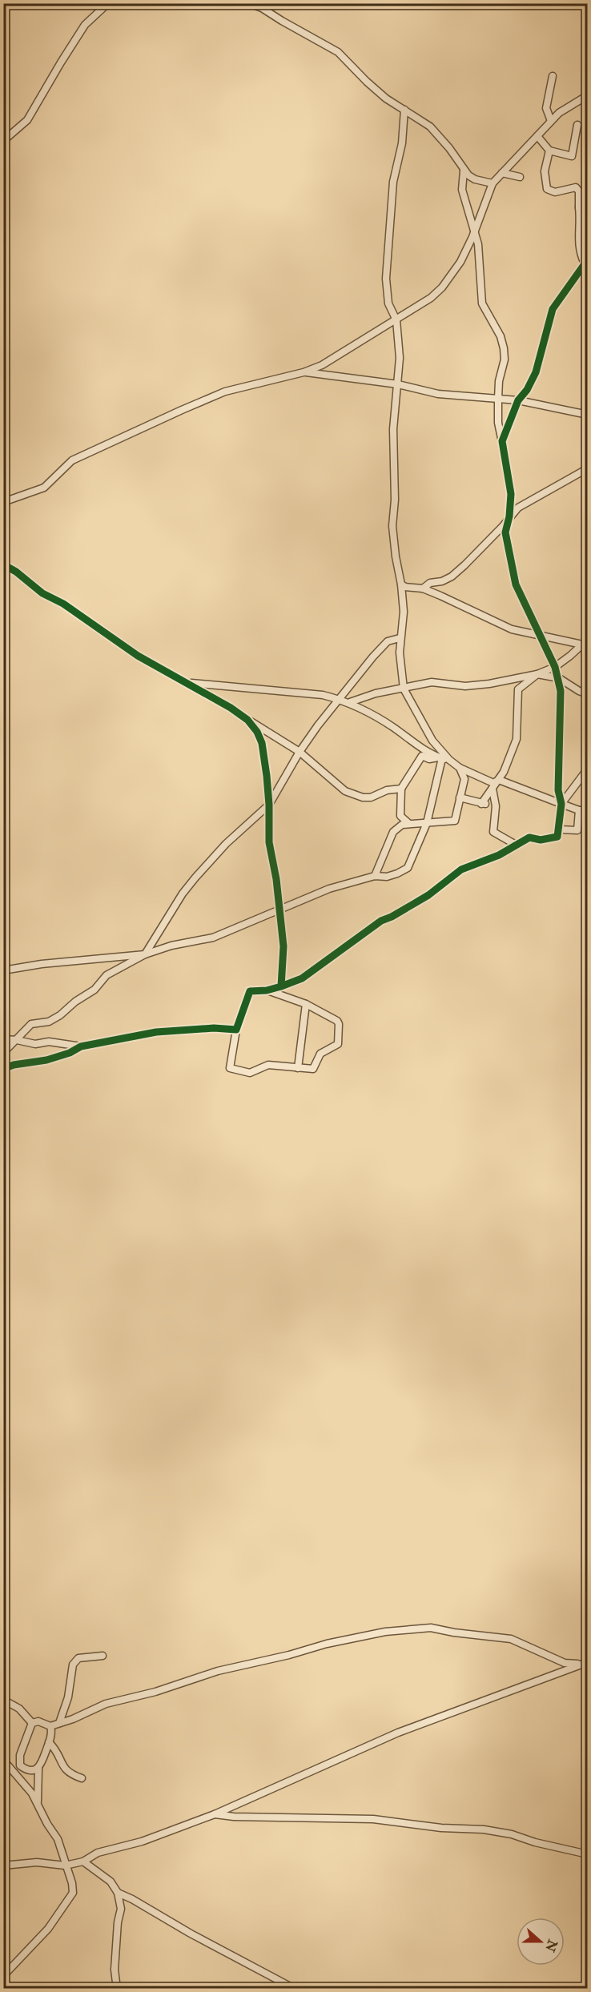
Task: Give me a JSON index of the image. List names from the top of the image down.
{
  "north": "right"
}
